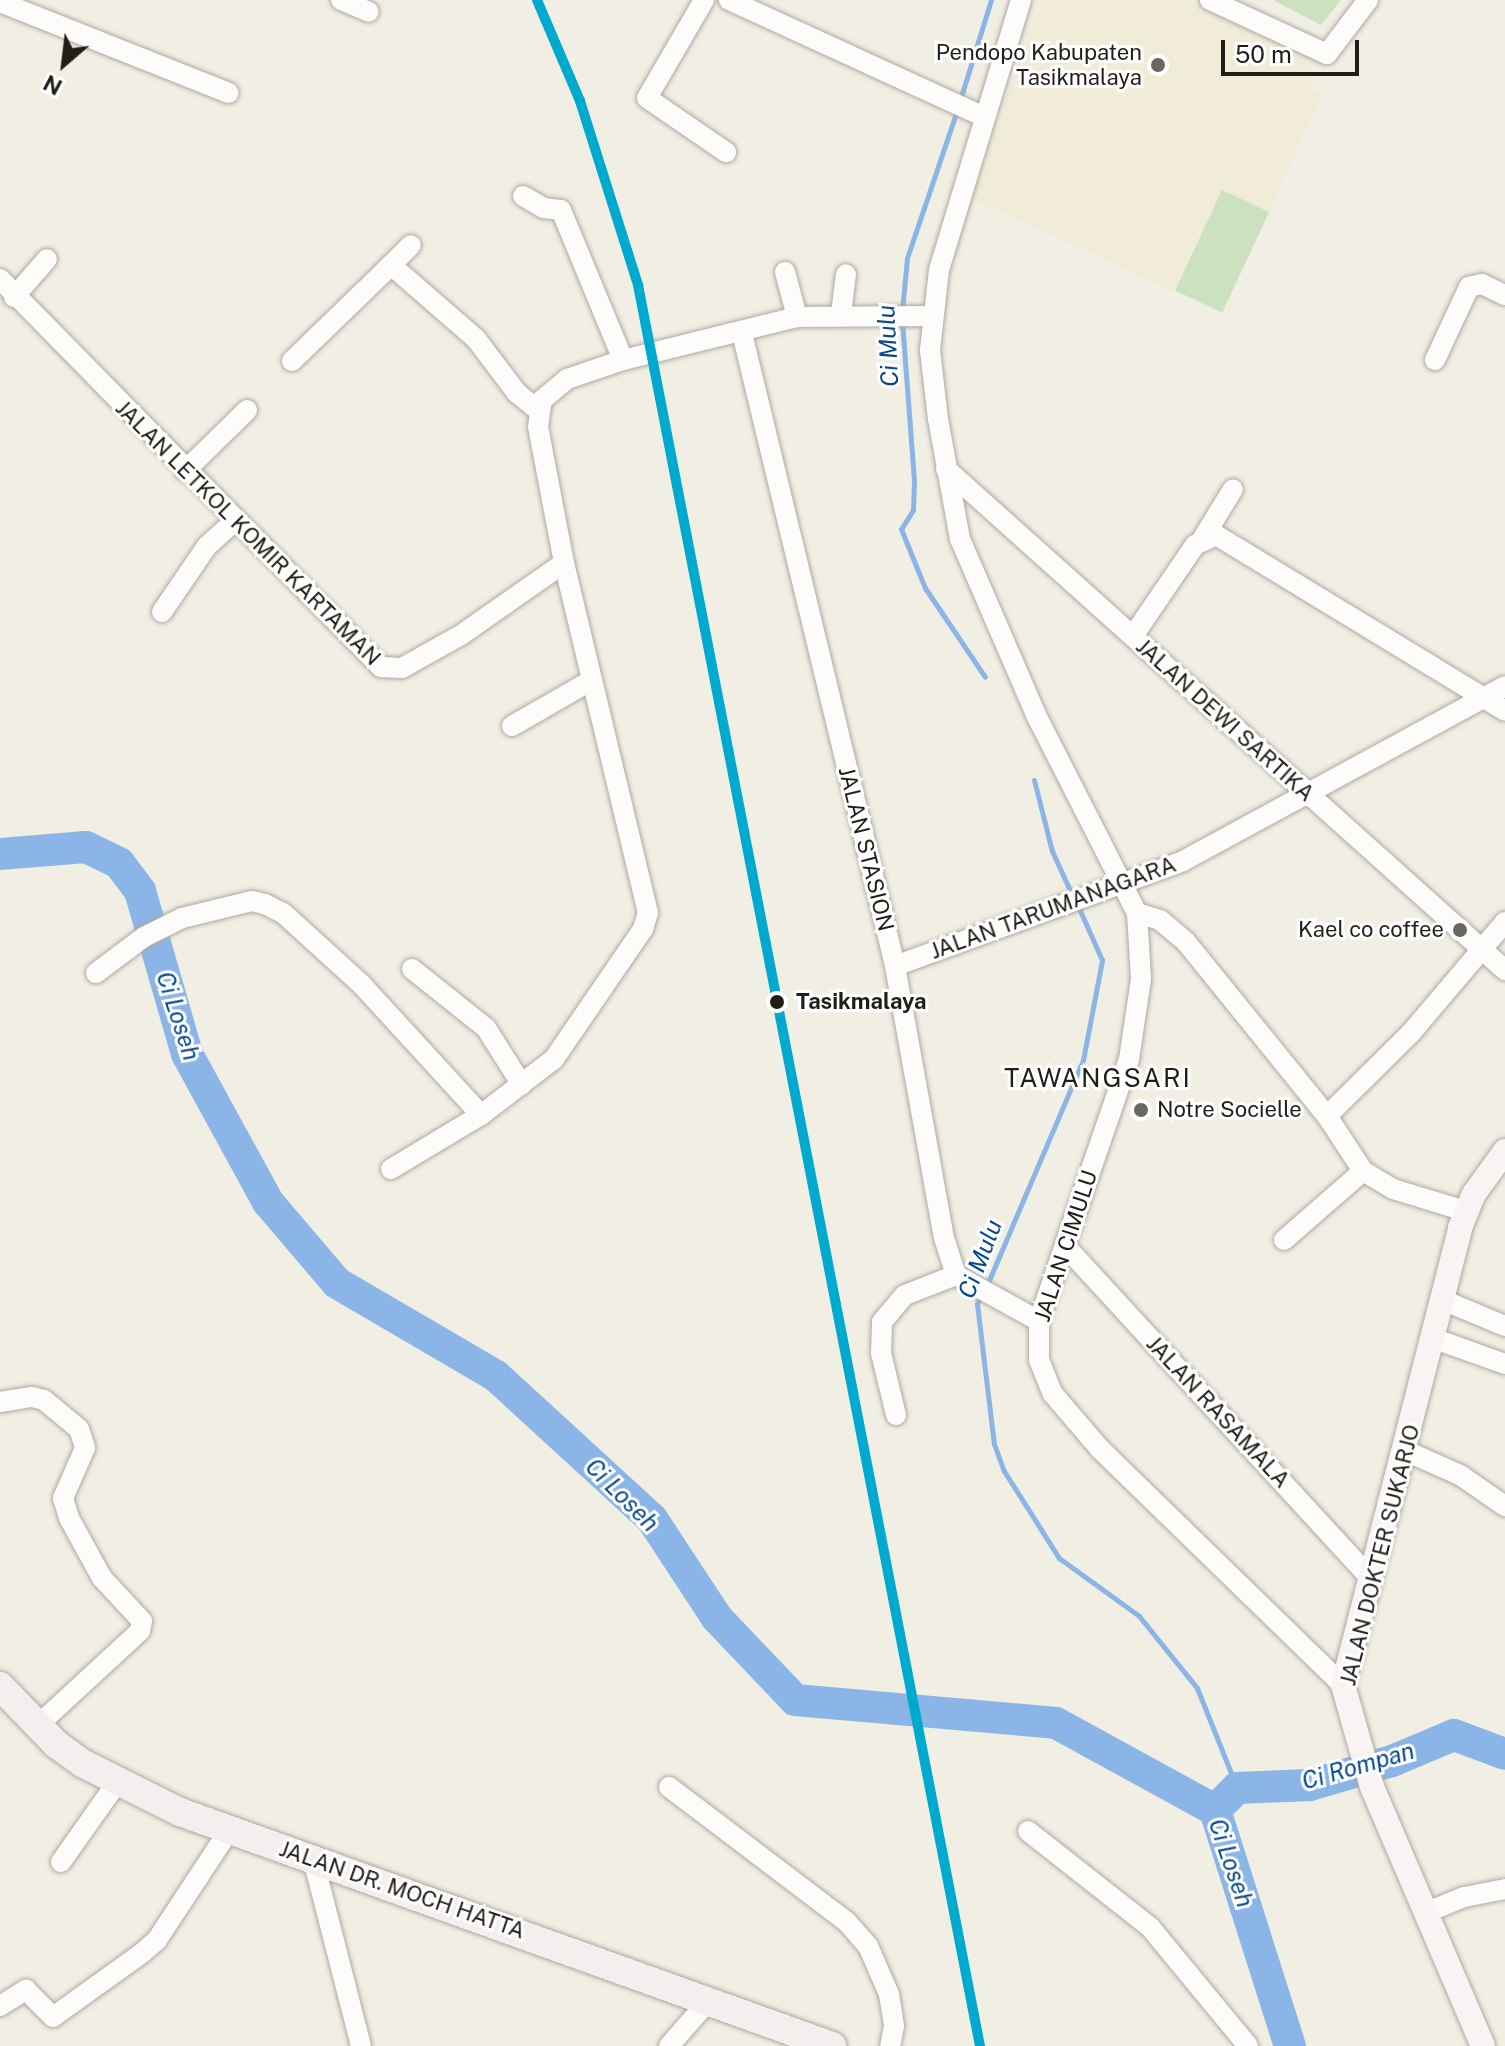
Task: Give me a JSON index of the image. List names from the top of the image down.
{
  "streets": {
    "highway": ["JALAN DR. MOCH HATTA"],
    "main road": ["JALAN DOKTER SUKARJO"],
    "street": [
      "JALAN LETKOL KOMIR KARTAMAN",
      "JALAN DEWI SARTIKA",
      "JALAN STASION",
      "JALAN TARUMANAGARA",
      "JALAN CIMULU",
      "JALAN RASAMALA"
    ]
  },
  "crossings": [
    ["JALAN DEWI SARTIKA", "JALAN TARUMANAGARA"],
    ["JALAN DEWI SARTIKA", "JALAN CIMULU"],
    ["JALAN STASION", "JALAN TARUMANAGARA"],
    ["JALAN TARUMANAGARA", "JALAN CIMULU"],
    ["JALAN CIMULU", "JALAN RASAMALA"],
    ["JALAN CIMULU", "JALAN DOKTER SUKARJO"],
    ["JALAN RASAMALA", "JALAN DOKTER SUKARJO"]
  ],
  "districts": ["TAWANGSARI"],
  "water": ["Ci Mulu", "Ci Loseh", "Ci Rompan"],
  "places": [
    "Pendopo Kabupaten Tasikmalaya",
    "Kael co coffee",
    "Tasikmalaya",
    "Notre Socielle"
  ],
  "scale_bar": "50 m",
  "north": "bottom left"
}
